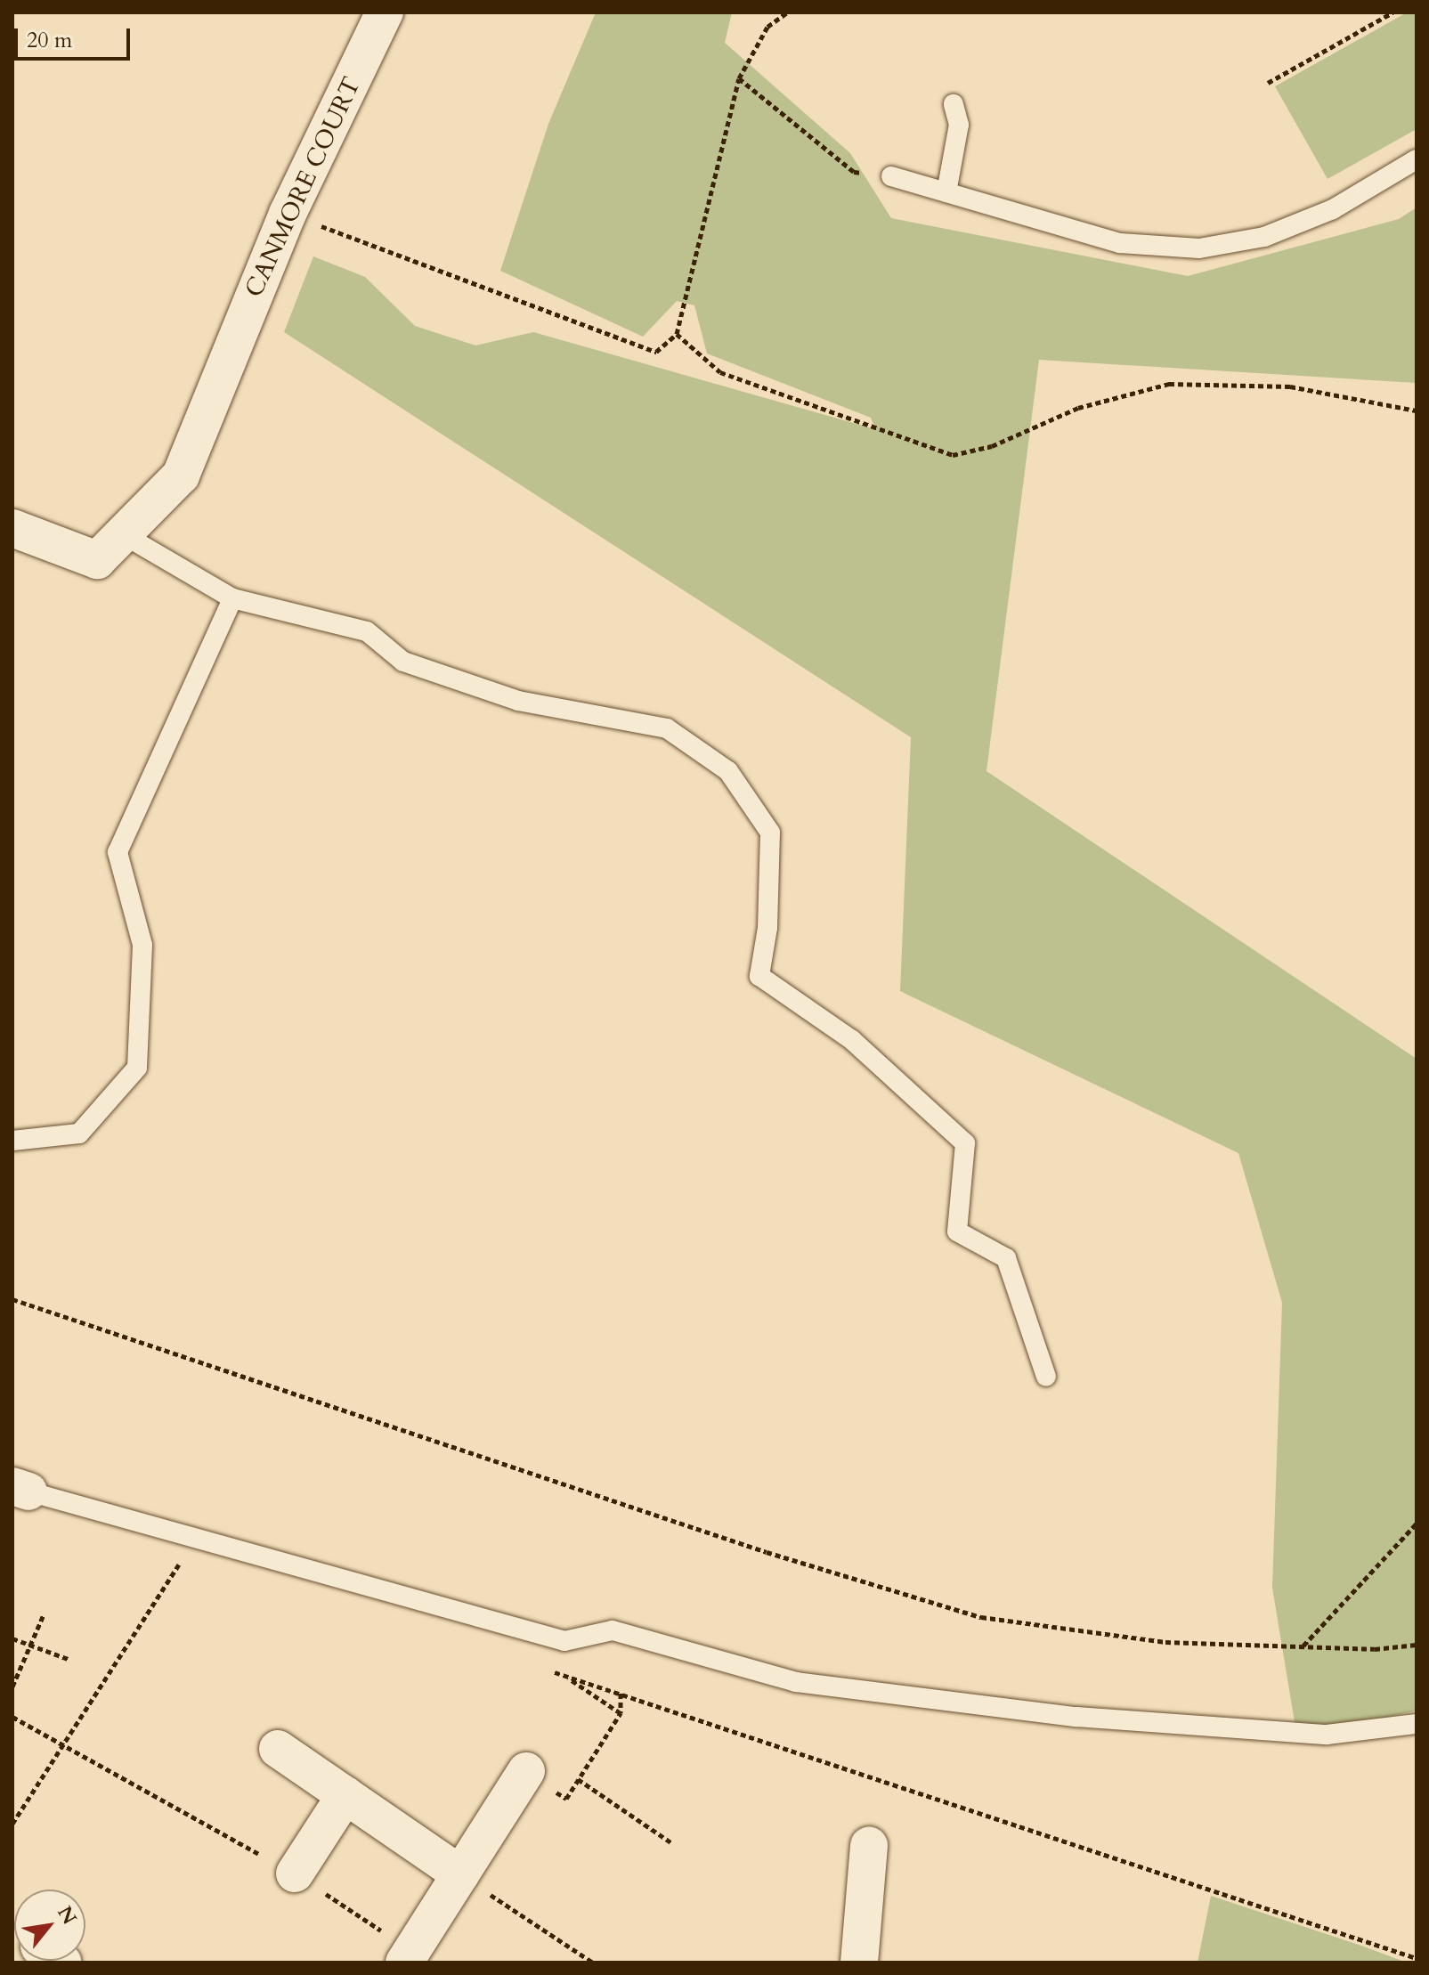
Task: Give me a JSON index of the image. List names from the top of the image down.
{
  "streets": {
    "street": ["CANMORE COURT"]
  },
  "scale_bar": "20 m",
  "north": "top right"
}
